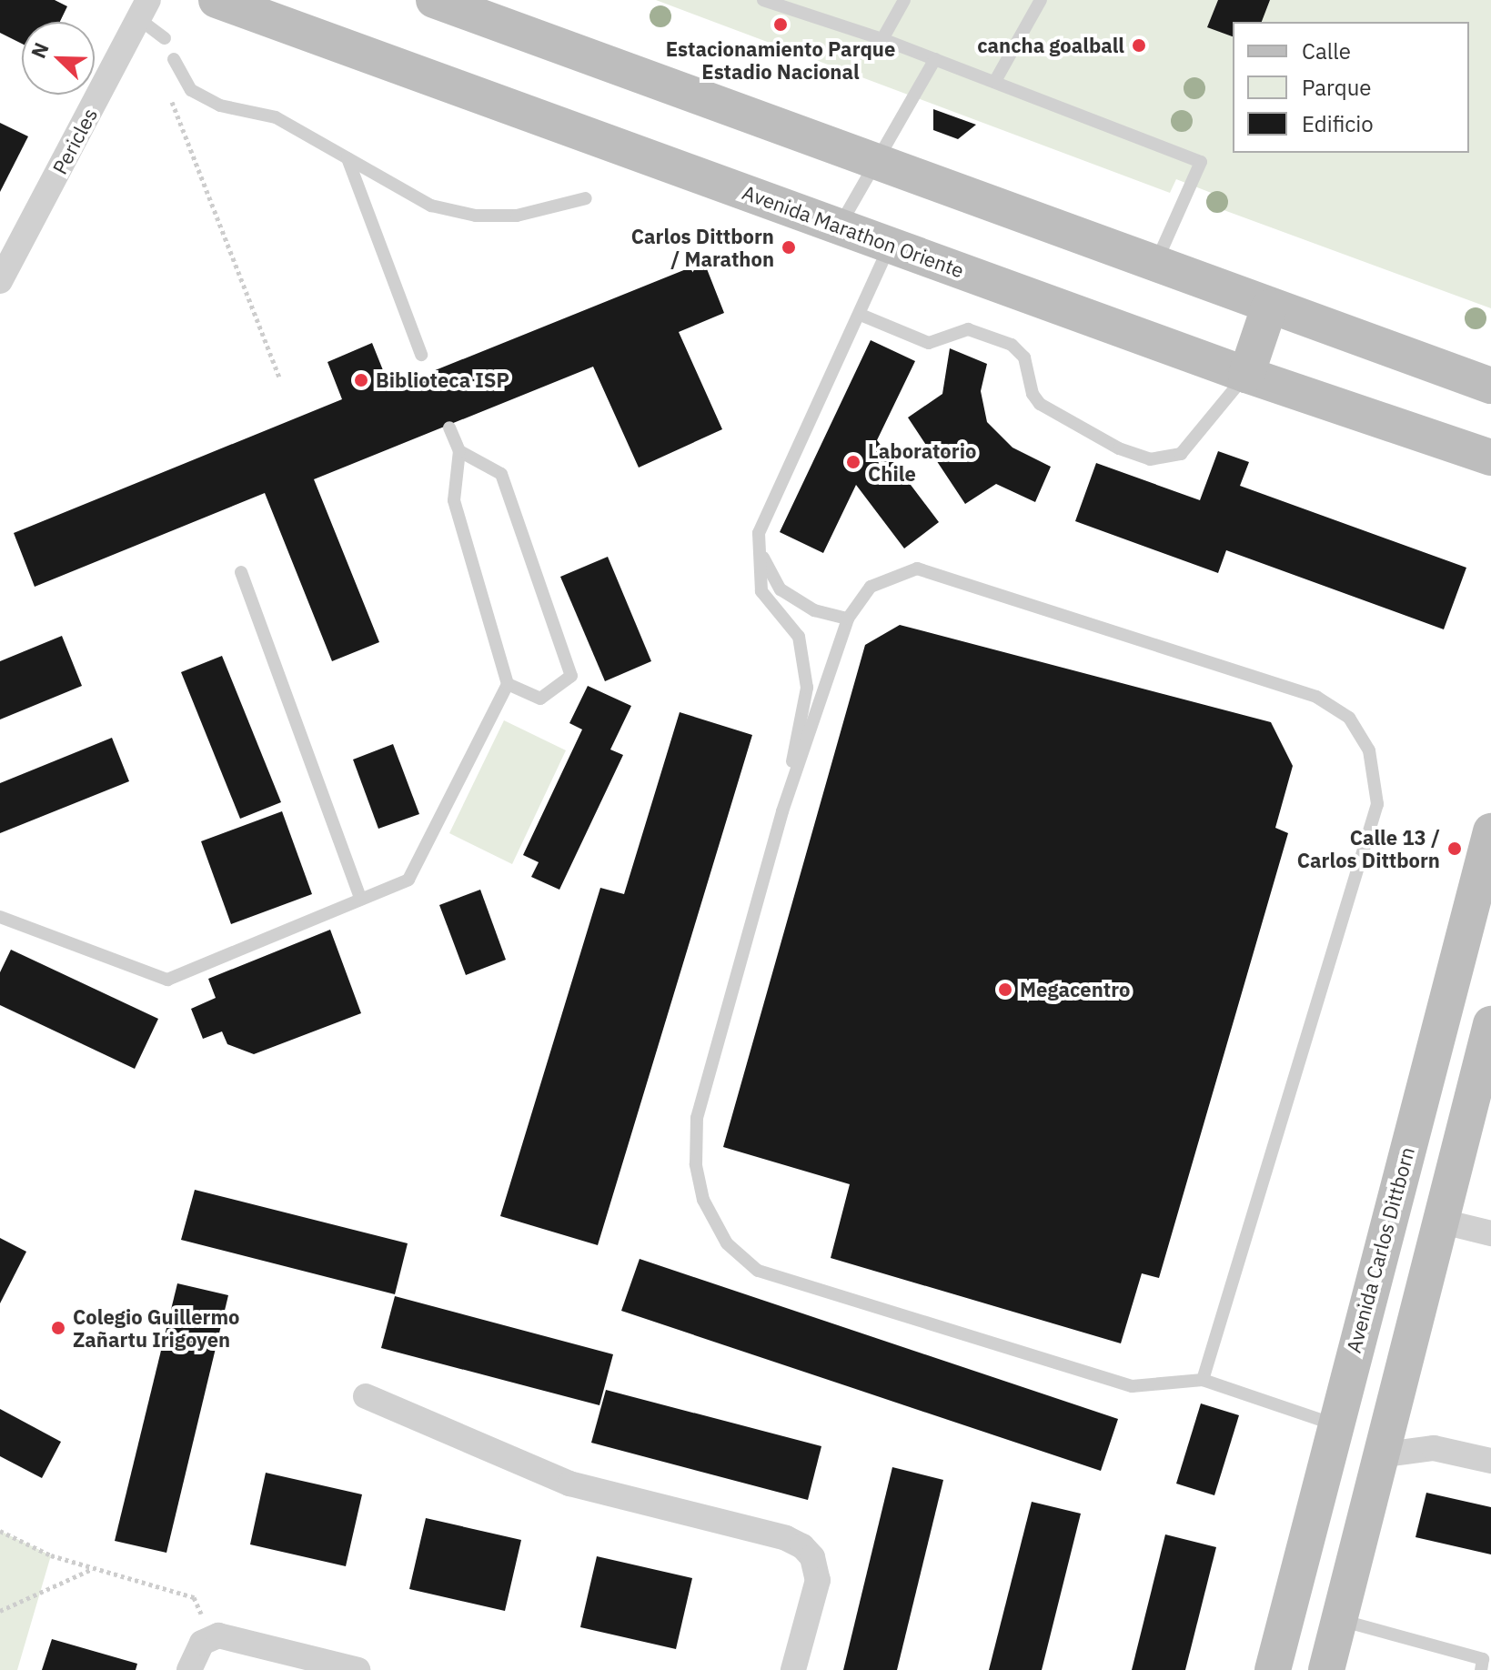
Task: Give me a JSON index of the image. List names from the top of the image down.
{
  "streets": {
    "main road": ["Avenida Marathon Oriente", "Avenida Carlos Dittborn"],
    "street": ["Pericles"]
  },
  "places": [
    "Estacionamiento Parque Estadio Nacional",
    "cancha goalball",
    "Carlos Dittborn / Marathon",
    "Biblioteca ISP",
    "Laboratorio Chile",
    "Calle 13 / Carlos Dittborn",
    "Megacentro",
    "Colegio Guillermo Zañartu Irigoyen"
  ],
  "legend": ["Calle", "Parque", "Edificio"],
  "north": "top left"
}
